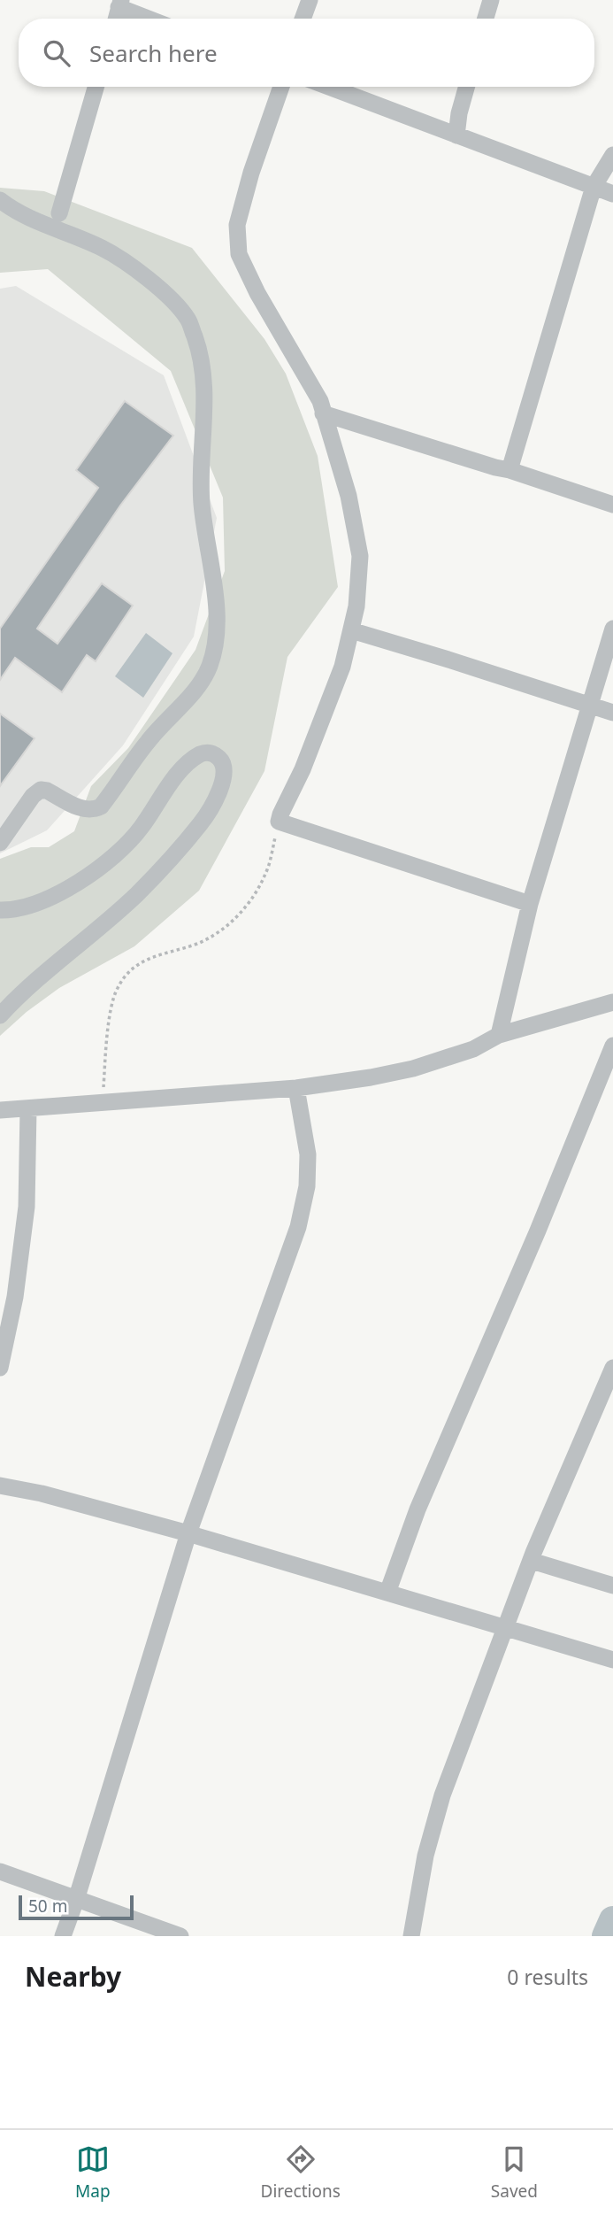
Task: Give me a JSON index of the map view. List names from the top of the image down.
{
  "scale_bar": "50 m",
  "page": {
    "search": "Search here",
    "scale": "50 m",
    "heading": ["Nearby", "0 results"],
    "nav": ["Map", "Directions", "Saved"]
  }
}
